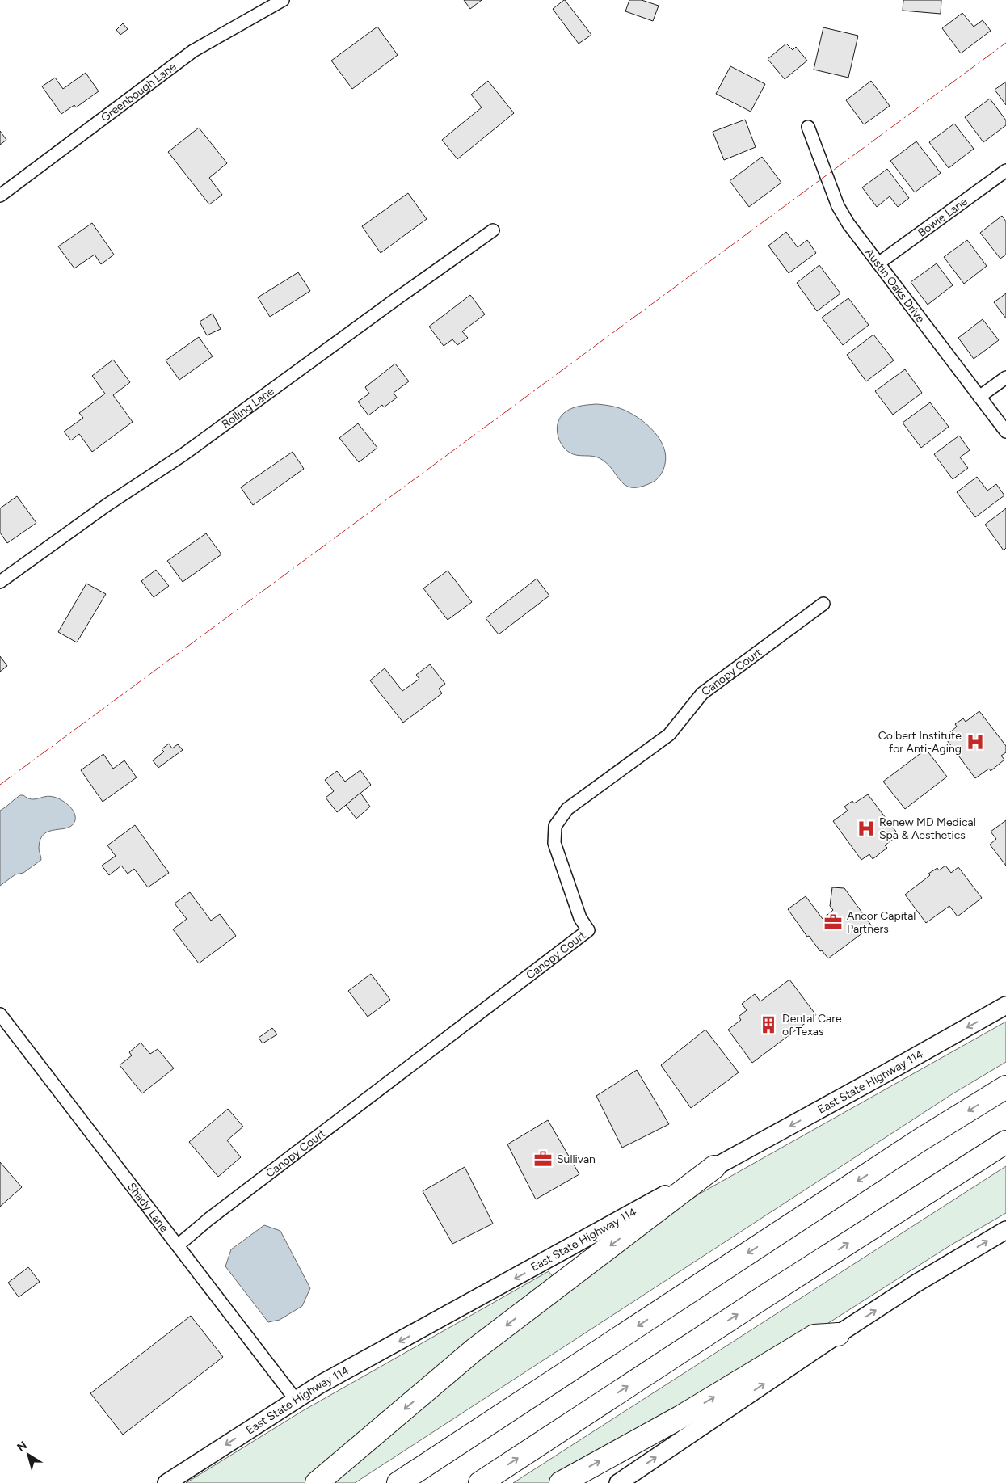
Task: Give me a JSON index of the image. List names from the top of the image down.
{
  "streets": {
    "main road": ["East State Highway 114"],
    "street": [
      "Greenbough Lane",
      "Bowie Lane",
      "Austin Oaks Drive",
      "Rolling Lane",
      "Canopy Court",
      "Shady Lane"
    ]
  },
  "crossings": [
    ["Bowie Lane", "Austin Oaks Drive"],
    ["Canopy Court", "Shady Lane"],
    ["East State Highway 114", "Shady Lane"]
  ],
  "one_way": ["East State Highway 114"],
  "places": {
    "hospital": ["Colbert Institute for Anti-Aging", "Renew MD Medical Spa & Aesthetics"],
    "office": ["Ancor Capital Partners", "Sullivan"],
    "building": ["Dental Care of Texas"]
  },
  "north": "top left"
}
